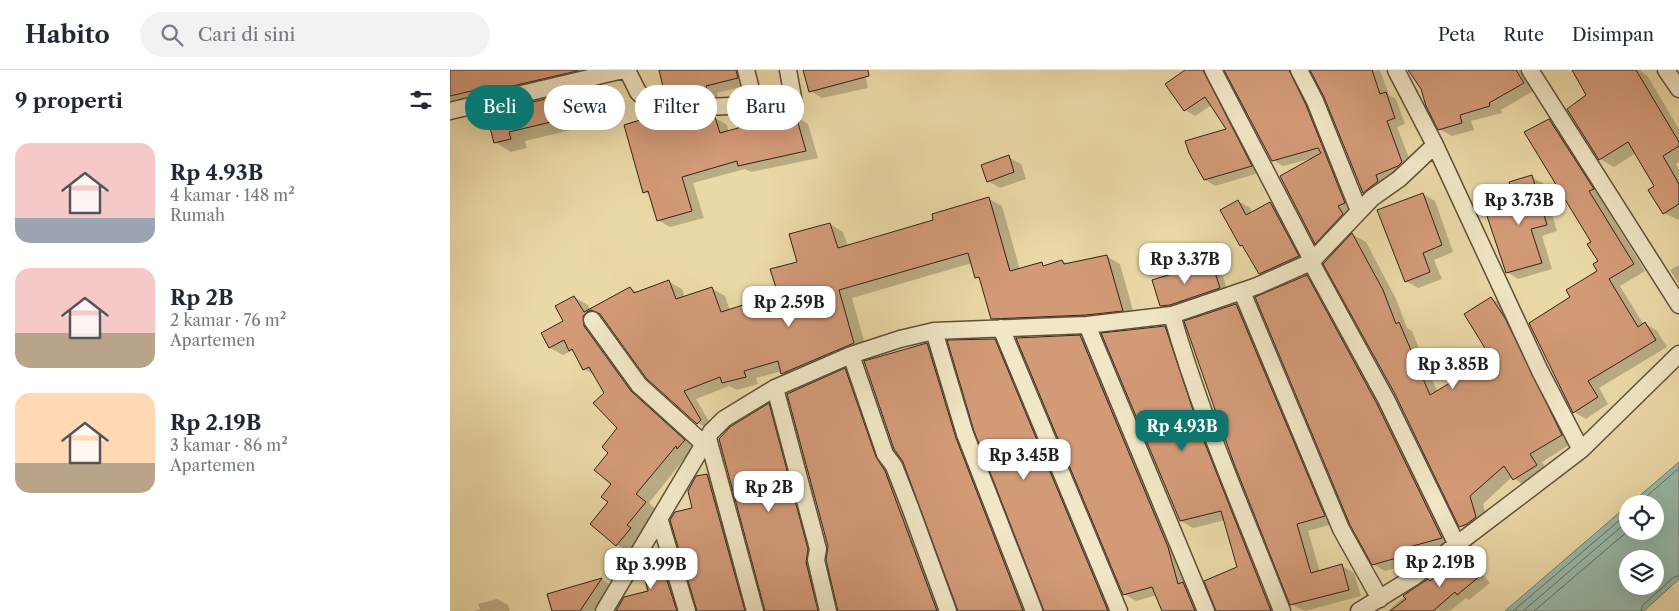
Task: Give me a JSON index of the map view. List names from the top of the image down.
{
  "page": {
    "header": "Habito",
    "search": "Cari di sini",
    "nav": ["Peta", "Rute", "Disimpan"],
    "heading": "9 properti",
    "chip": [
      "Beli",
      "Sewa",
      "Filter",
      "Baru"
    ],
    "list": [
      {
        "name": "Rp 4.93B",
        "note": "4 kamar · 148 m² · Rumah"
      },
      {
        "name": "Rp 2B",
        "note": "2 kamar · 76 m² · Apartemen"
      },
      {
        "name": "Rp 2.19B",
        "note": "3 kamar · 86 m² · Apartemen"
      }
    ],
    "price": [
      "Rp 3.73B",
      "Rp 3.37B",
      "Rp 2.59B",
      "Rp 3.85B",
      "Rp 4.93B",
      "Rp 3.45B",
      "Rp 2B",
      "Rp 2.19B",
      "Rp 3.99B"
    ]
  }
}
